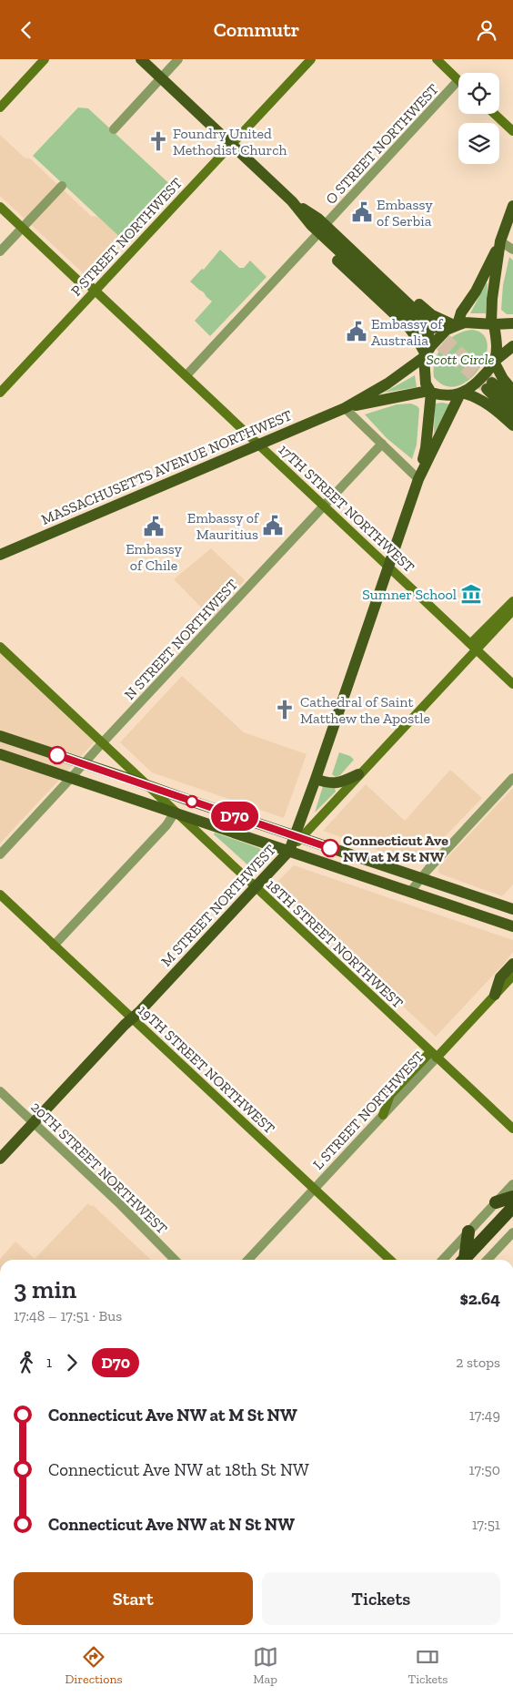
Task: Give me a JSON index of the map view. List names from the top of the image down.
{
  "streets": {
    "main road": [
      "P STREET NORTHWEST",
      "MASSACHUSETTS AVENUE NORTHWEST",
      "17TH STREET NORTHWEST",
      "M STREET NORTHWEST",
      "18TH STREET NORTHWEST",
      "19TH STREET NORTHWEST",
      "L STREET NORTHWEST"
    ],
    "street": ["O STREET NORTHWEST", "N STREET NORTHWEST", "20TH STREET NORTHWEST"]
  },
  "crossings": [
    ["O STREET NORTHWEST", "17TH STREET NORTHWEST"],
    ["P STREET NORTHWEST", "17TH STREET NORTHWEST"],
    ["MASSACHUSETTS AVENUE NORTHWEST", "17TH STREET NORTHWEST"],
    ["17TH STREET NORTHWEST", "N STREET NORTHWEST"],
    ["N STREET NORTHWEST", "18TH STREET NORTHWEST"],
    ["M STREET NORTHWEST", "18TH STREET NORTHWEST"],
    ["M STREET NORTHWEST", "19TH STREET NORTHWEST"],
    ["M STREET NORTHWEST", "20TH STREET NORTHWEST"],
    ["18TH STREET NORTHWEST", "L STREET NORTHWEST"],
    ["19TH STREET NORTHWEST", "L STREET NORTHWEST"]
  ],
  "parks": ["Scott Circle"],
  "places": {
    "church": ["Foundry United Methodist Church", "Cathedral of Saint Matthew the Apostle"],
    "public building": [
      "Embassy of Serbia",
      "Embassy of Australia",
      "Embassy of Mauritius",
      "Embassy of Chile"
    ],
    "museum": ["Sumner School"],
    "other": ["Connecticut Ave NW at M St NW"]
  },
  "lines": ["bus line D70"],
  "page": {
    "header": "Commutr",
    "on_map": "D70",
    "heading": ["3 min", "17:48 – 17:51 · Bus", "$2.64"],
    "legs": ["1", "D70", "2 stops"],
    "list": [
      {
        "name": "Connecticut Ave NW at M St NW",
        "value": "17:49"
      },
      {
        "name": "Connecticut Ave NW at 18th St NW",
        "value": "17:50"
      },
      {
        "name": "Connecticut Ave NW at N St NW",
        "value": "17:51"
      }
    ],
    "buttons": ["Start", "Tickets"],
    "tabs": ["Directions", "Map", "Tickets"]
  }
}
